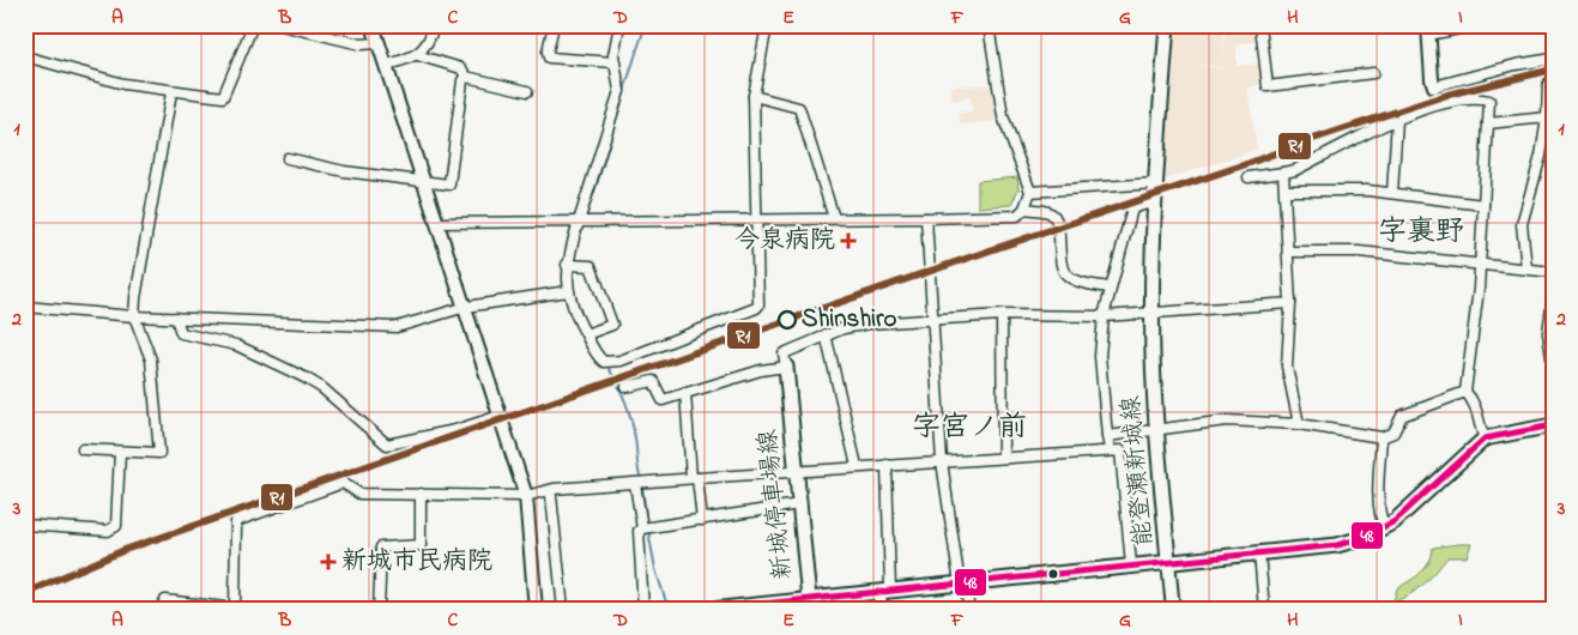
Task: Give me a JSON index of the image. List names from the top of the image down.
{
  "streets": {
    "main road": ["能登瀬新城線", "新城停車場線"]
  },
  "crossings": [
    ["能登瀬新城線", "新城停車場線"]
  ],
  "districts": ["字裏野", "字宮ノ前"],
  "places": {
    "health": ["今泉病院", "新城市民病院"],
    "other": ["Shinshiro"]
  },
  "lines": ["transit line R1", "transit line 48"],
  "grid": {
    "columns": [
      "A",
      "B",
      "C",
      "D",
      "E",
      "F",
      "G",
      "H",
      "I"
    ],
    "rows": ["1", "2", "3"]
  }
}
